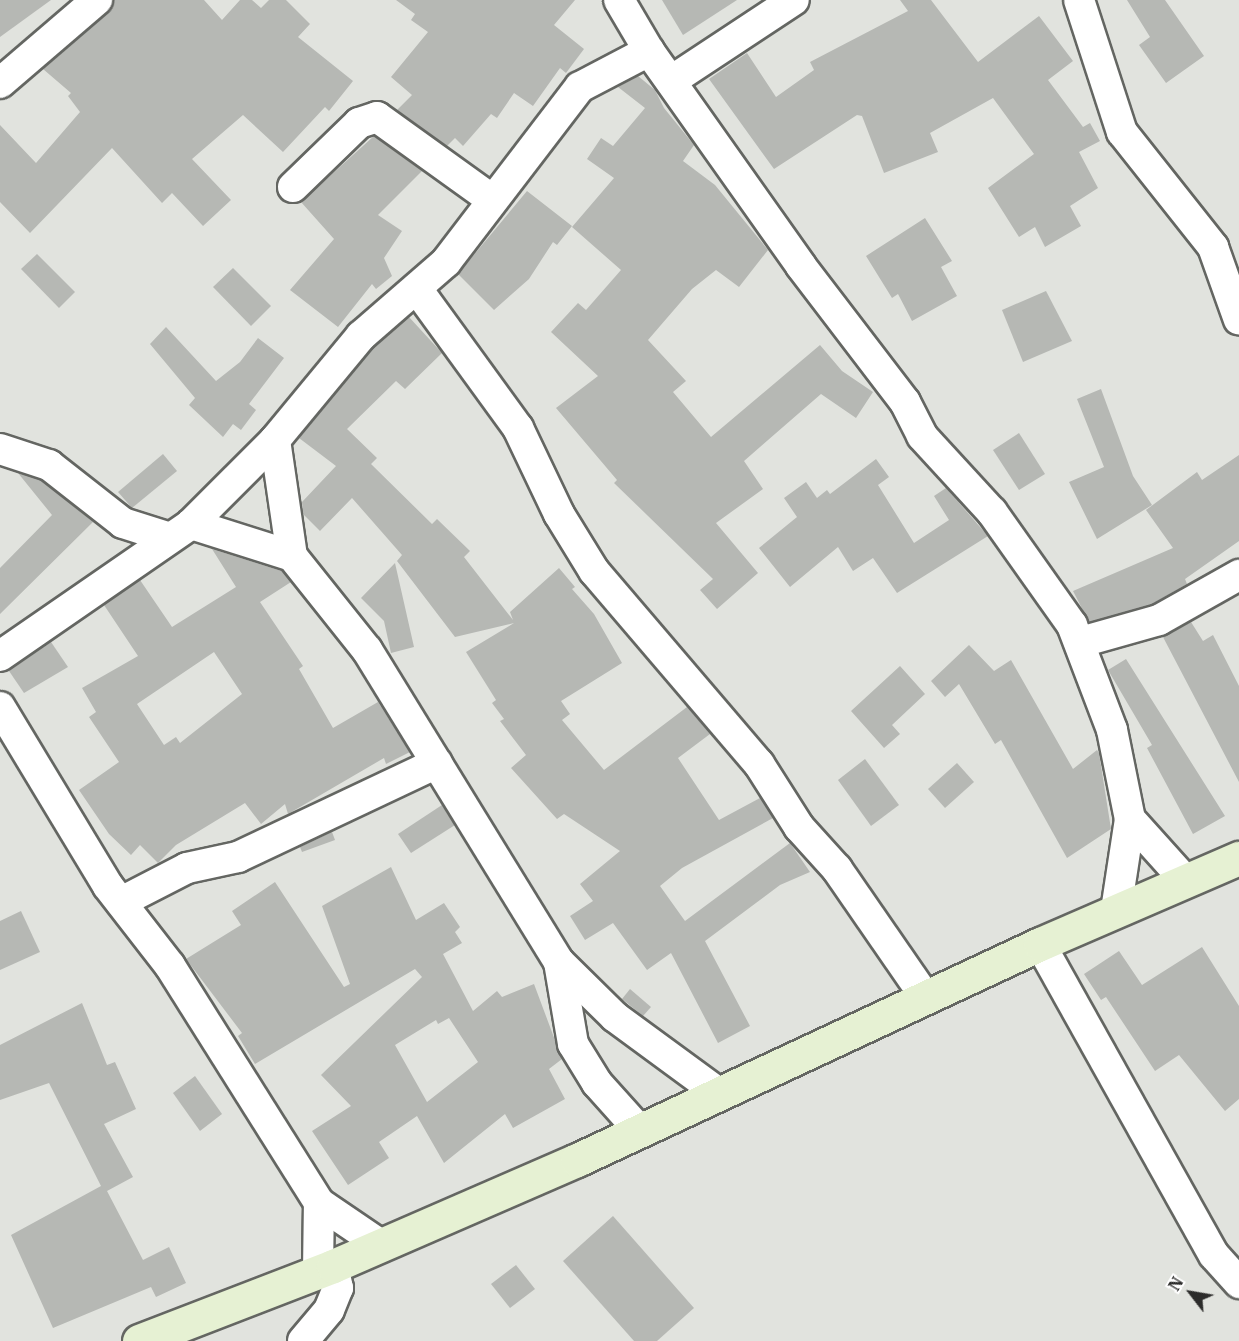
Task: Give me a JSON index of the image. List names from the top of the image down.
{
  "north": "top left"
}
